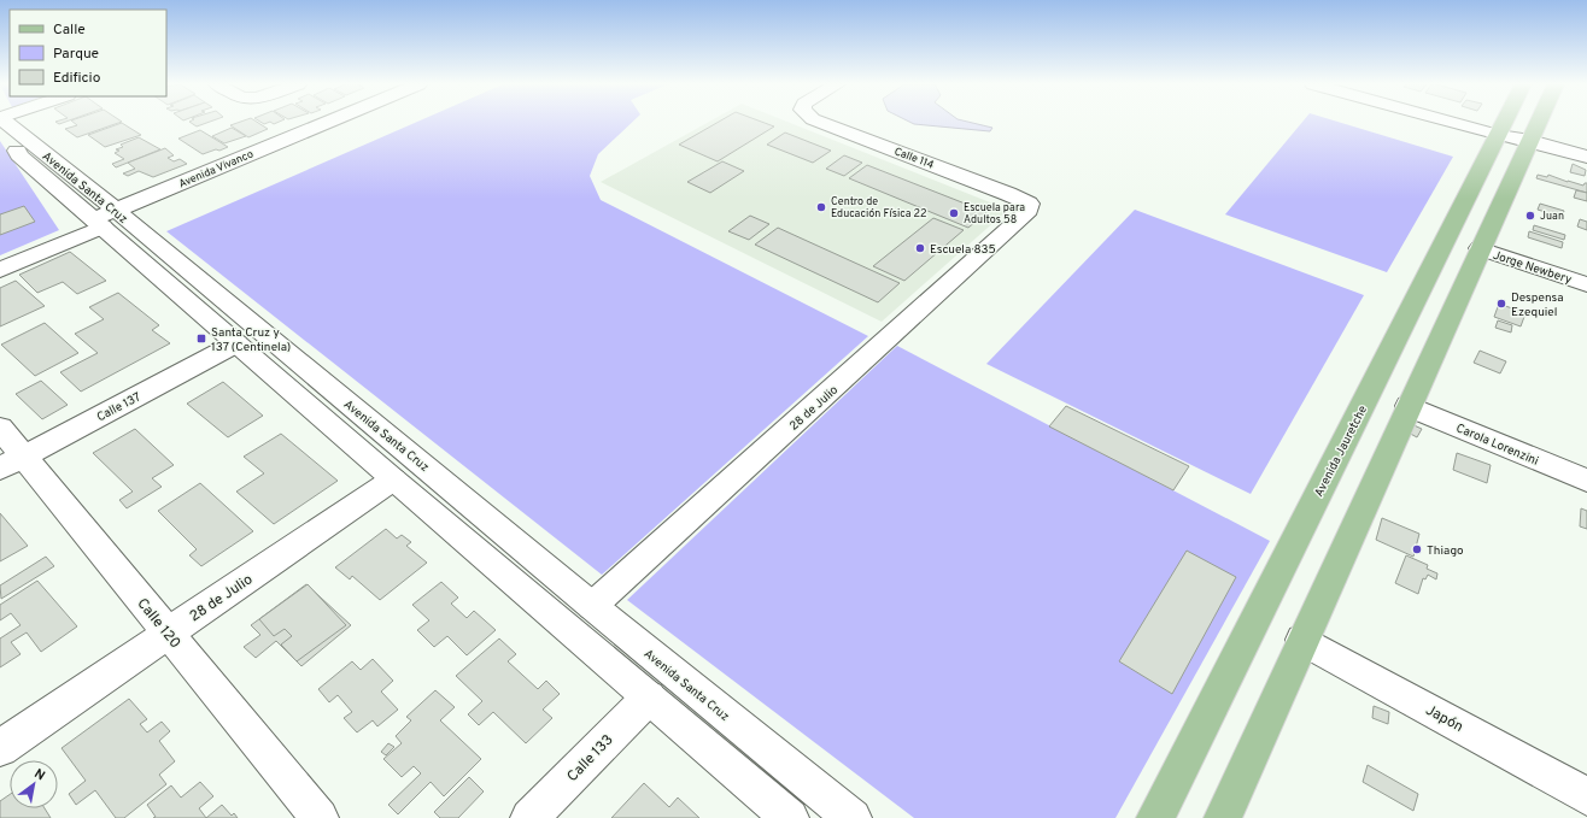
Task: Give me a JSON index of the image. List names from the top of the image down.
{
  "streets": {
    "main road": ["Avenida Jauretche"],
    "street": [
      "Calle 114",
      "Avenida Vivanco",
      "Avenida Santa Cruz",
      "Jorge Newbery",
      "Calle 137",
      "28 de Julio",
      "Carola Lorenzini",
      "Calle 120",
      "Japón",
      "Calle 133"
    ]
  },
  "crossings": [
    ["Calle 114", "28 de Julio"],
    ["Avenida Vivanco", "Avenida Santa Cruz"],
    ["Avenida Santa Cruz", "Calle 137"],
    ["Avenida Santa Cruz", "28 de Julio"],
    ["Avenida Santa Cruz", "Calle 133"],
    ["Calle 137", "Calle 120"],
    ["28 de Julio", "Calle 120"]
  ],
  "places": {
    "other": [
      "Centro de Educación Física 22",
      "Escuela para Adultos 58",
      "Juan",
      "Escuela 835",
      "Despensa Ezequiel",
      "Thiago"
    ],
    "transit": ["Santa Cruz y 137 (Centinela)"]
  },
  "legend": ["Calle", "Parque", "Edificio"],
  "north": "top right"
}
